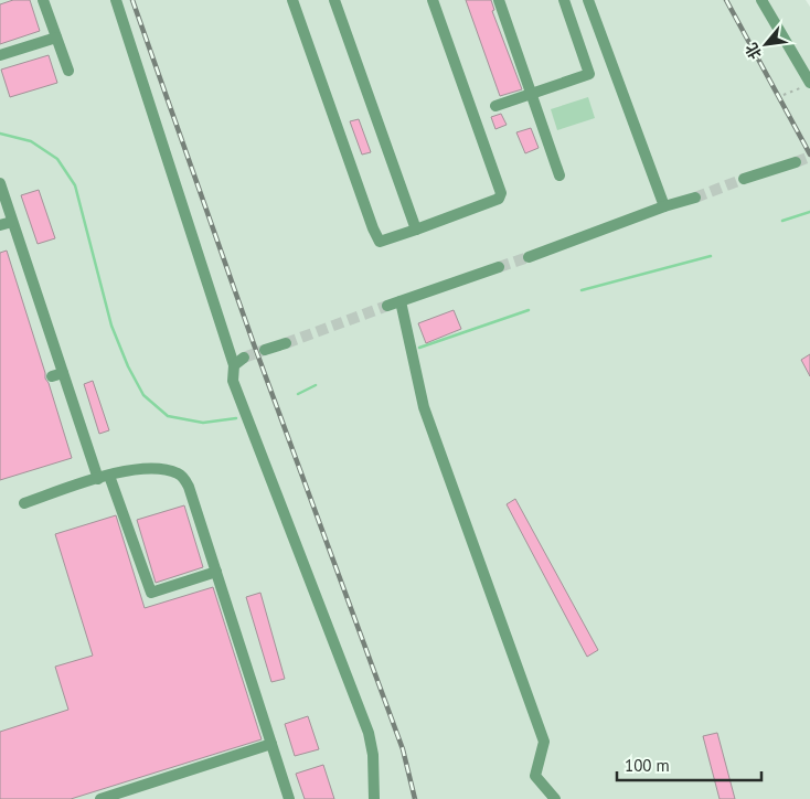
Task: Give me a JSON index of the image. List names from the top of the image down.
{
  "scale_bar": "100 m",
  "north": "bottom left"
}
